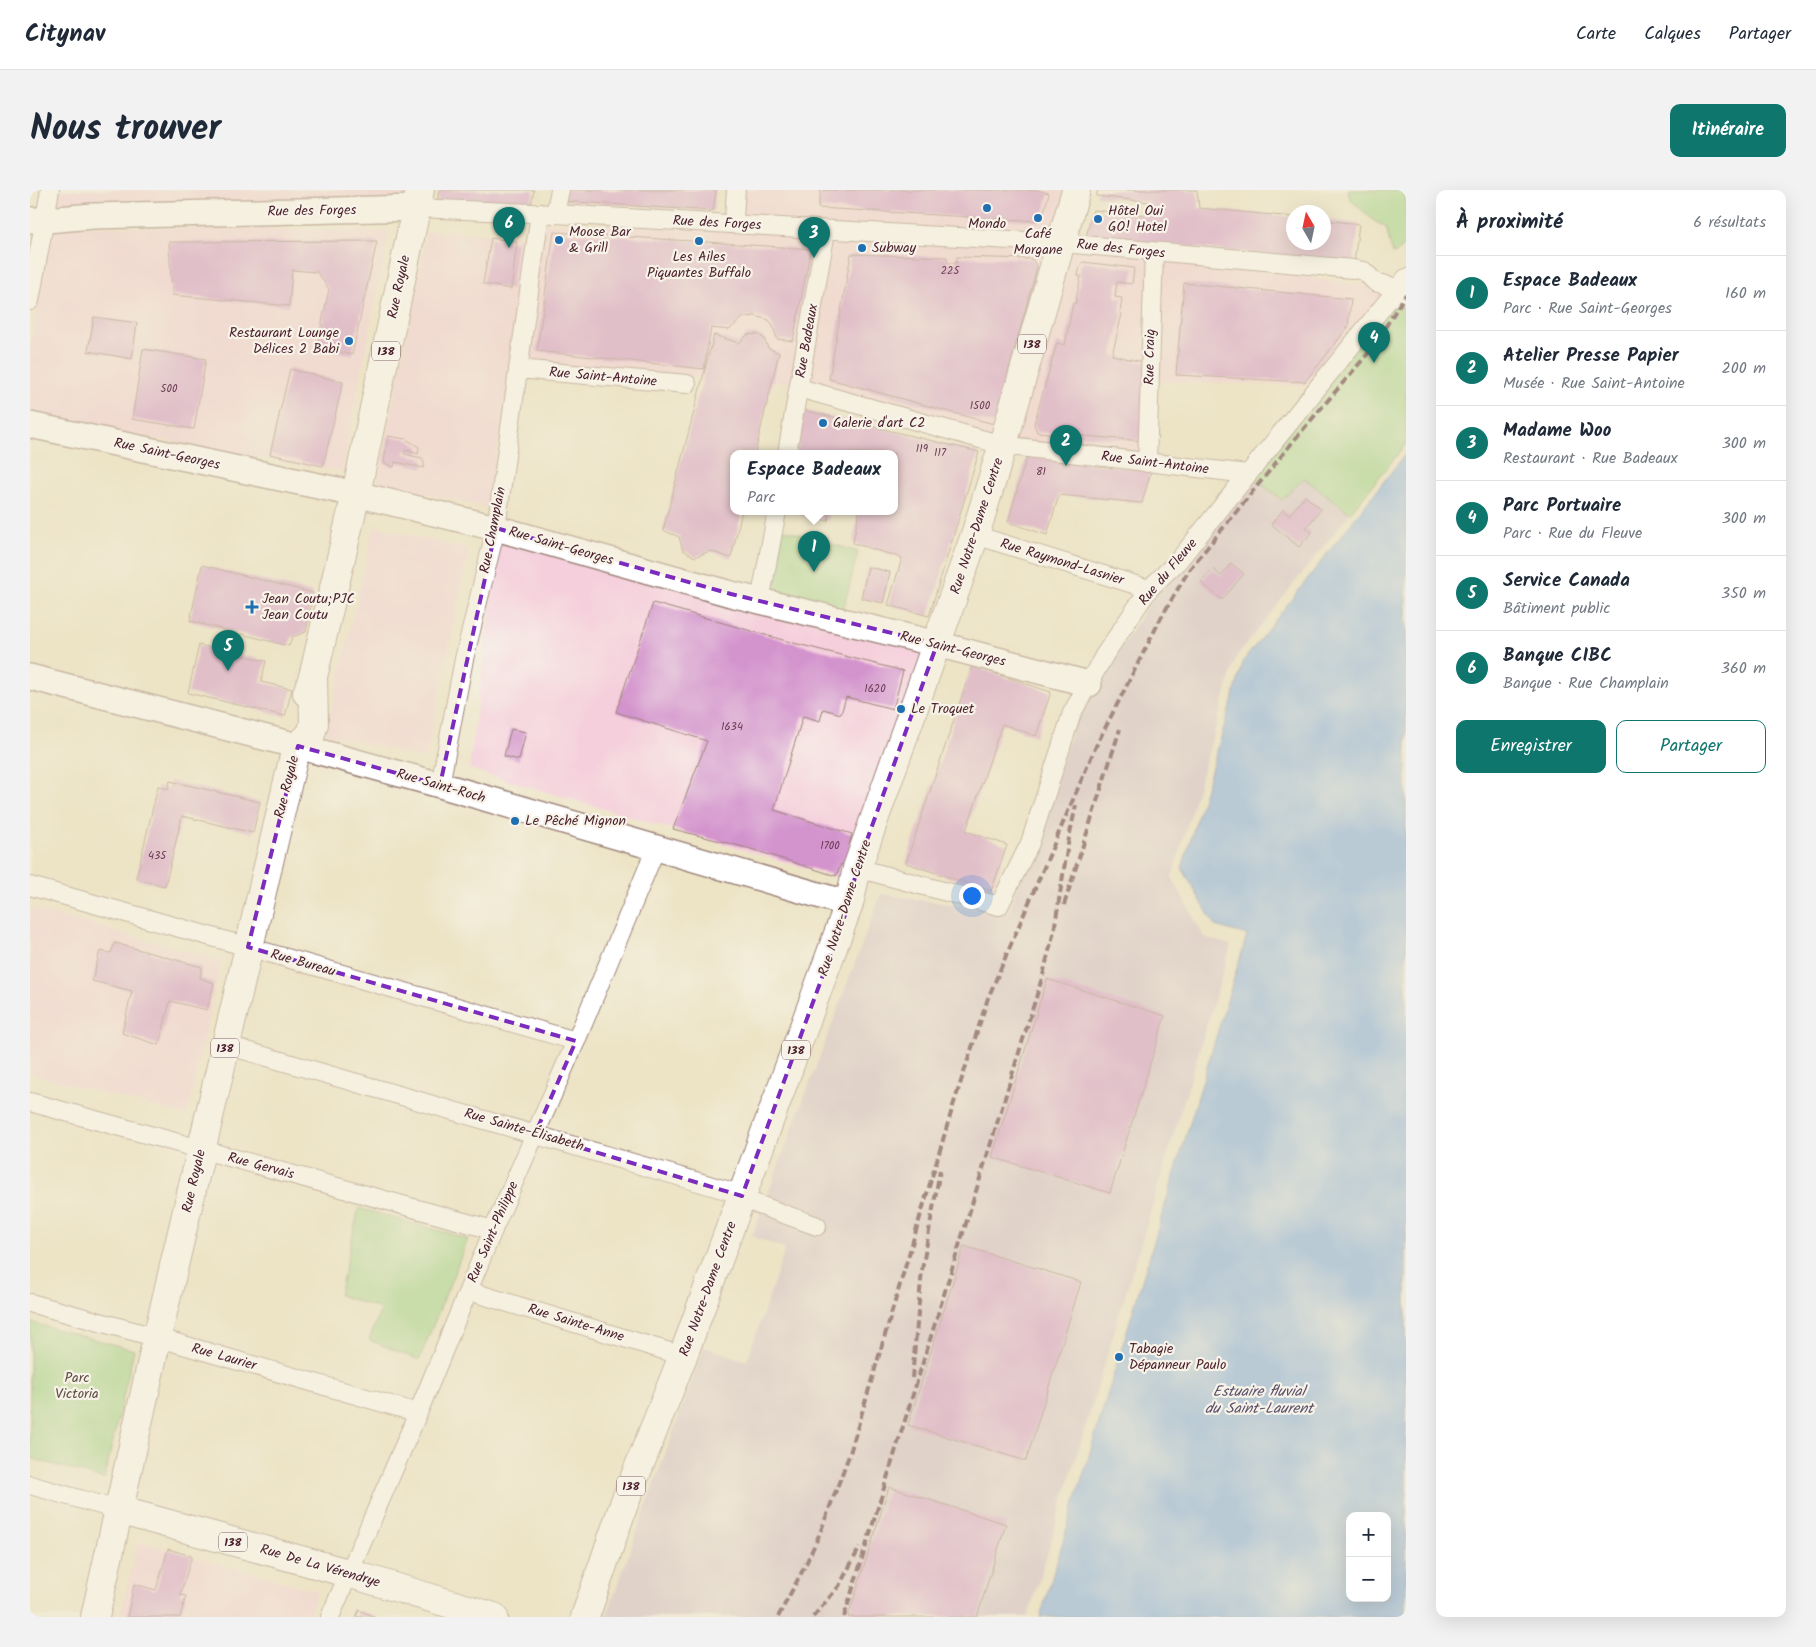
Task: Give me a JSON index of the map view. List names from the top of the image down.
{
  "streets": {
    "main road": [
      "Rue Royale",
      "138",
      "Rue Notre-Dame Centre",
      "Rue De La Vérendrye"
    ],
    "street": [
      "Rue des Forges",
      "Rue Badeaux",
      "Rue Craig",
      "Rue Saint-Antoine",
      "Rue Saint-Georges",
      "Rue Champlain",
      "Rue Raymond-Lasnier",
      "Rue du Fleuve",
      "Rue Saint-Roch",
      "Rue Bureau",
      "Rue Sainte-Élisabeth",
      "Rue Gervais",
      "Rue Saint-Philippe",
      "Rue Sainte-Anne",
      "Rue Laurier"
    ]
  },
  "crossings": [
    ["Rue des Forges", "Rue Royale"],
    ["Rue des Forges", "Rue Badeaux"],
    ["Rue des Forges", "Rue Craig"],
    ["Rue des Forges", "Rue Notre-Dame Centre"],
    ["Rue des Forges", "Rue Champlain"],
    ["Rue des Forges", "Rue du Fleuve"],
    ["Rue Royale", "Rue Saint-Georges"],
    ["Rue Royale", "Rue Saint-Roch"],
    ["Rue Royale", "Rue Bureau"],
    ["Rue Royale", "Rue Sainte-Élisabeth"],
    ["Rue Royale", "Rue Gervais"],
    ["Rue Royale", "Rue Laurier"],
    ["Rue Royale", "Rue De La Vérendrye"],
    ["Rue Badeaux", "Rue Saint-Antoine"],
    ["Rue Craig", "Rue Saint-Antoine"],
    ["Rue Saint-Antoine", "Rue Notre-Dame Centre"],
    ["Rue Saint-Antoine", "Rue Champlain"],
    ["Rue Saint-Antoine", "Rue du Fleuve"],
    ["Rue Saint-Georges", "Rue Notre-Dame Centre"],
    ["Rue Saint-Georges", "Rue Champlain"],
    ["Rue Saint-Georges", "Rue du Fleuve"],
    ["Rue Notre-Dame Centre", "Rue Raymond-Lasnier"],
    ["Rue Notre-Dame Centre", "Rue du Fleuve"],
    ["Rue Notre-Dame Centre", "Rue Saint-Roch"],
    ["Rue Notre-Dame Centre", "Rue Sainte-Élisabeth"],
    ["Rue Notre-Dame Centre", "Rue Sainte-Anne"],
    ["Rue Champlain", "Rue Saint-Roch"],
    ["Rue Raymond-Lasnier", "Rue du Fleuve"],
    ["Rue Saint-Roch", "Rue Saint-Philippe"],
    ["Rue Bureau", "Rue Saint-Philippe"],
    ["Rue Sainte-Élisabeth", "Rue Saint-Philippe"],
    ["Rue Gervais", "Rue Saint-Philippe"],
    ["Rue Saint-Philippe", "Rue Sainte-Anne"],
    ["Rue Saint-Philippe", "Rue Laurier"],
    ["Rue Saint-Philippe", "Rue De La Vérendrye"]
  ],
  "water": ["Estuaire fluvial du Saint-Laurent"],
  "parks": ["Parc Victoria"],
  "places": {
    "other": [
      "Mondo",
      "Café Morgane",
      "Hôtel Oui GO! Hotel",
      "Moose Bar & Grill",
      "Les Ailes Piquantes Buffalo",
      "Subway",
      "Restaurant Lounge Délices 2 Babi",
      "Galerie d'art C2",
      "Le Troquet",
      "Le Pêché Mignon",
      "Tabagie Dépanneur Paulo"
    ],
    "health": ["Jean Coutu;PJC Jean Coutu"]
  },
  "house_numbers": [
    "225",
    "500",
    "1500",
    "119",
    "117",
    "81",
    "1620",
    "1634",
    "1700",
    "435"
  ],
  "north": "top",
  "page": {
    "header": "Citynav",
    "nav": ["Carte", "Calques", "Partager"],
    "title": "Nous trouver",
    "buttons": [
      "Itinéraire",
      ["Enregistrer", "Partager"]
    ],
    "heading": ["À proximité", "6 résultats"],
    "pins": [
      "6",
      "3",
      "4",
      "2",
      "1",
      "5"
    ],
    "list": [
      {
        "mark": "1",
        "name": "Espace Badeaux",
        "note": "Parc · Rue Saint-Georges",
        "value": "160 m"
      },
      {
        "mark": "2",
        "name": "Atelier Presse Papier",
        "note": "Musée · Rue Saint-Antoine",
        "value": "200 m"
      },
      {
        "mark": "3",
        "name": "Madame Woo",
        "note": "Restaurant · Rue Badeaux",
        "value": "300 m"
      },
      {
        "mark": "4",
        "name": "Parc Portuaire",
        "note": "Parc · Rue du Fleuve",
        "value": "300 m"
      },
      {
        "mark": "5",
        "name": "Service Canada",
        "note": "Bâtiment public",
        "value": "350 m"
      },
      {
        "mark": "6",
        "name": "Banque CIBC",
        "note": "Banque · Rue Champlain",
        "value": "360 m"
      }
    ],
    "popup": ["Espace Badeaux", "Parc"],
    "map_buttons": ["+", "−"]
  }
}
